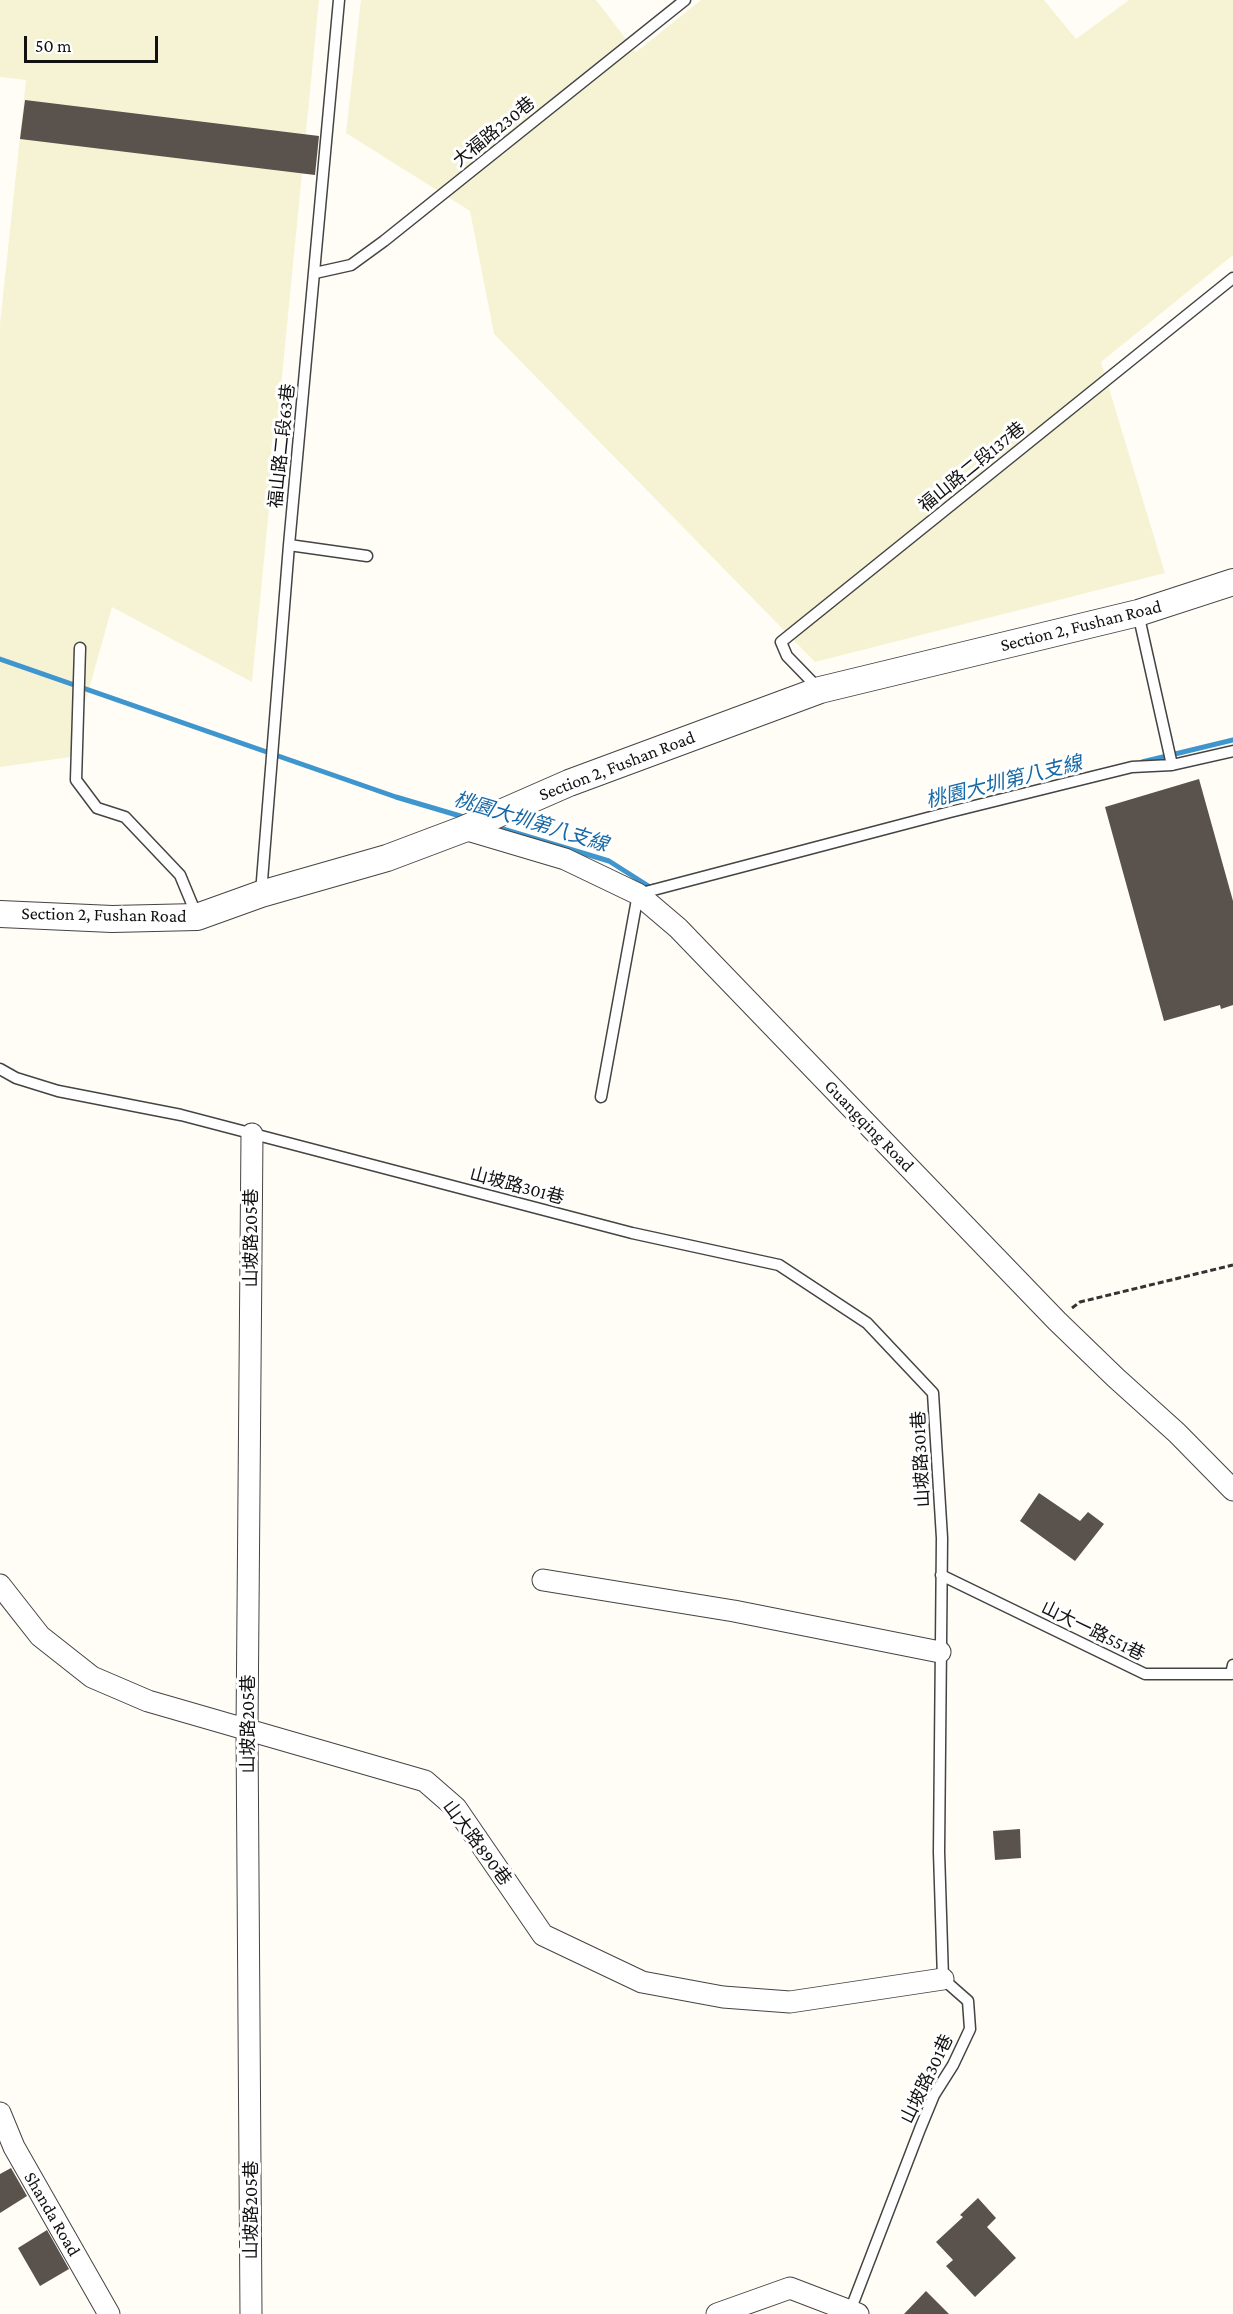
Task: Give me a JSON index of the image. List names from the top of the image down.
{
  "streets": {
    "street": [
      "Section 2, Fushan Road",
      "Guangqing Road",
      "山坡路205巷",
      "山大路890巷",
      "Shanda Road"
    ],
    "lane": [
      "大福路230巷",
      "福山路二段63巷",
      "福山路二段137巷",
      "山坡路301巷",
      "山大一路551巷"
    ]
  },
  "crossings": [
    ["大福路230巷", "福山路二段63巷"],
    ["福山路二段63巷", "Section 2, Fushan Road"],
    ["福山路二段137巷", "Section 2, Fushan Road"],
    ["Section 2, Fushan Road", "Guangqing Road"],
    ["山坡路301巷", "山坡路205巷"],
    ["山坡路301巷", "山大一路551巷"],
    ["山坡路301巷", "山大路890巷"],
    ["山坡路205巷", "山大路890巷"]
  ],
  "water": ["桃園大圳第八支線"],
  "scale_bar": "50 m"
}
